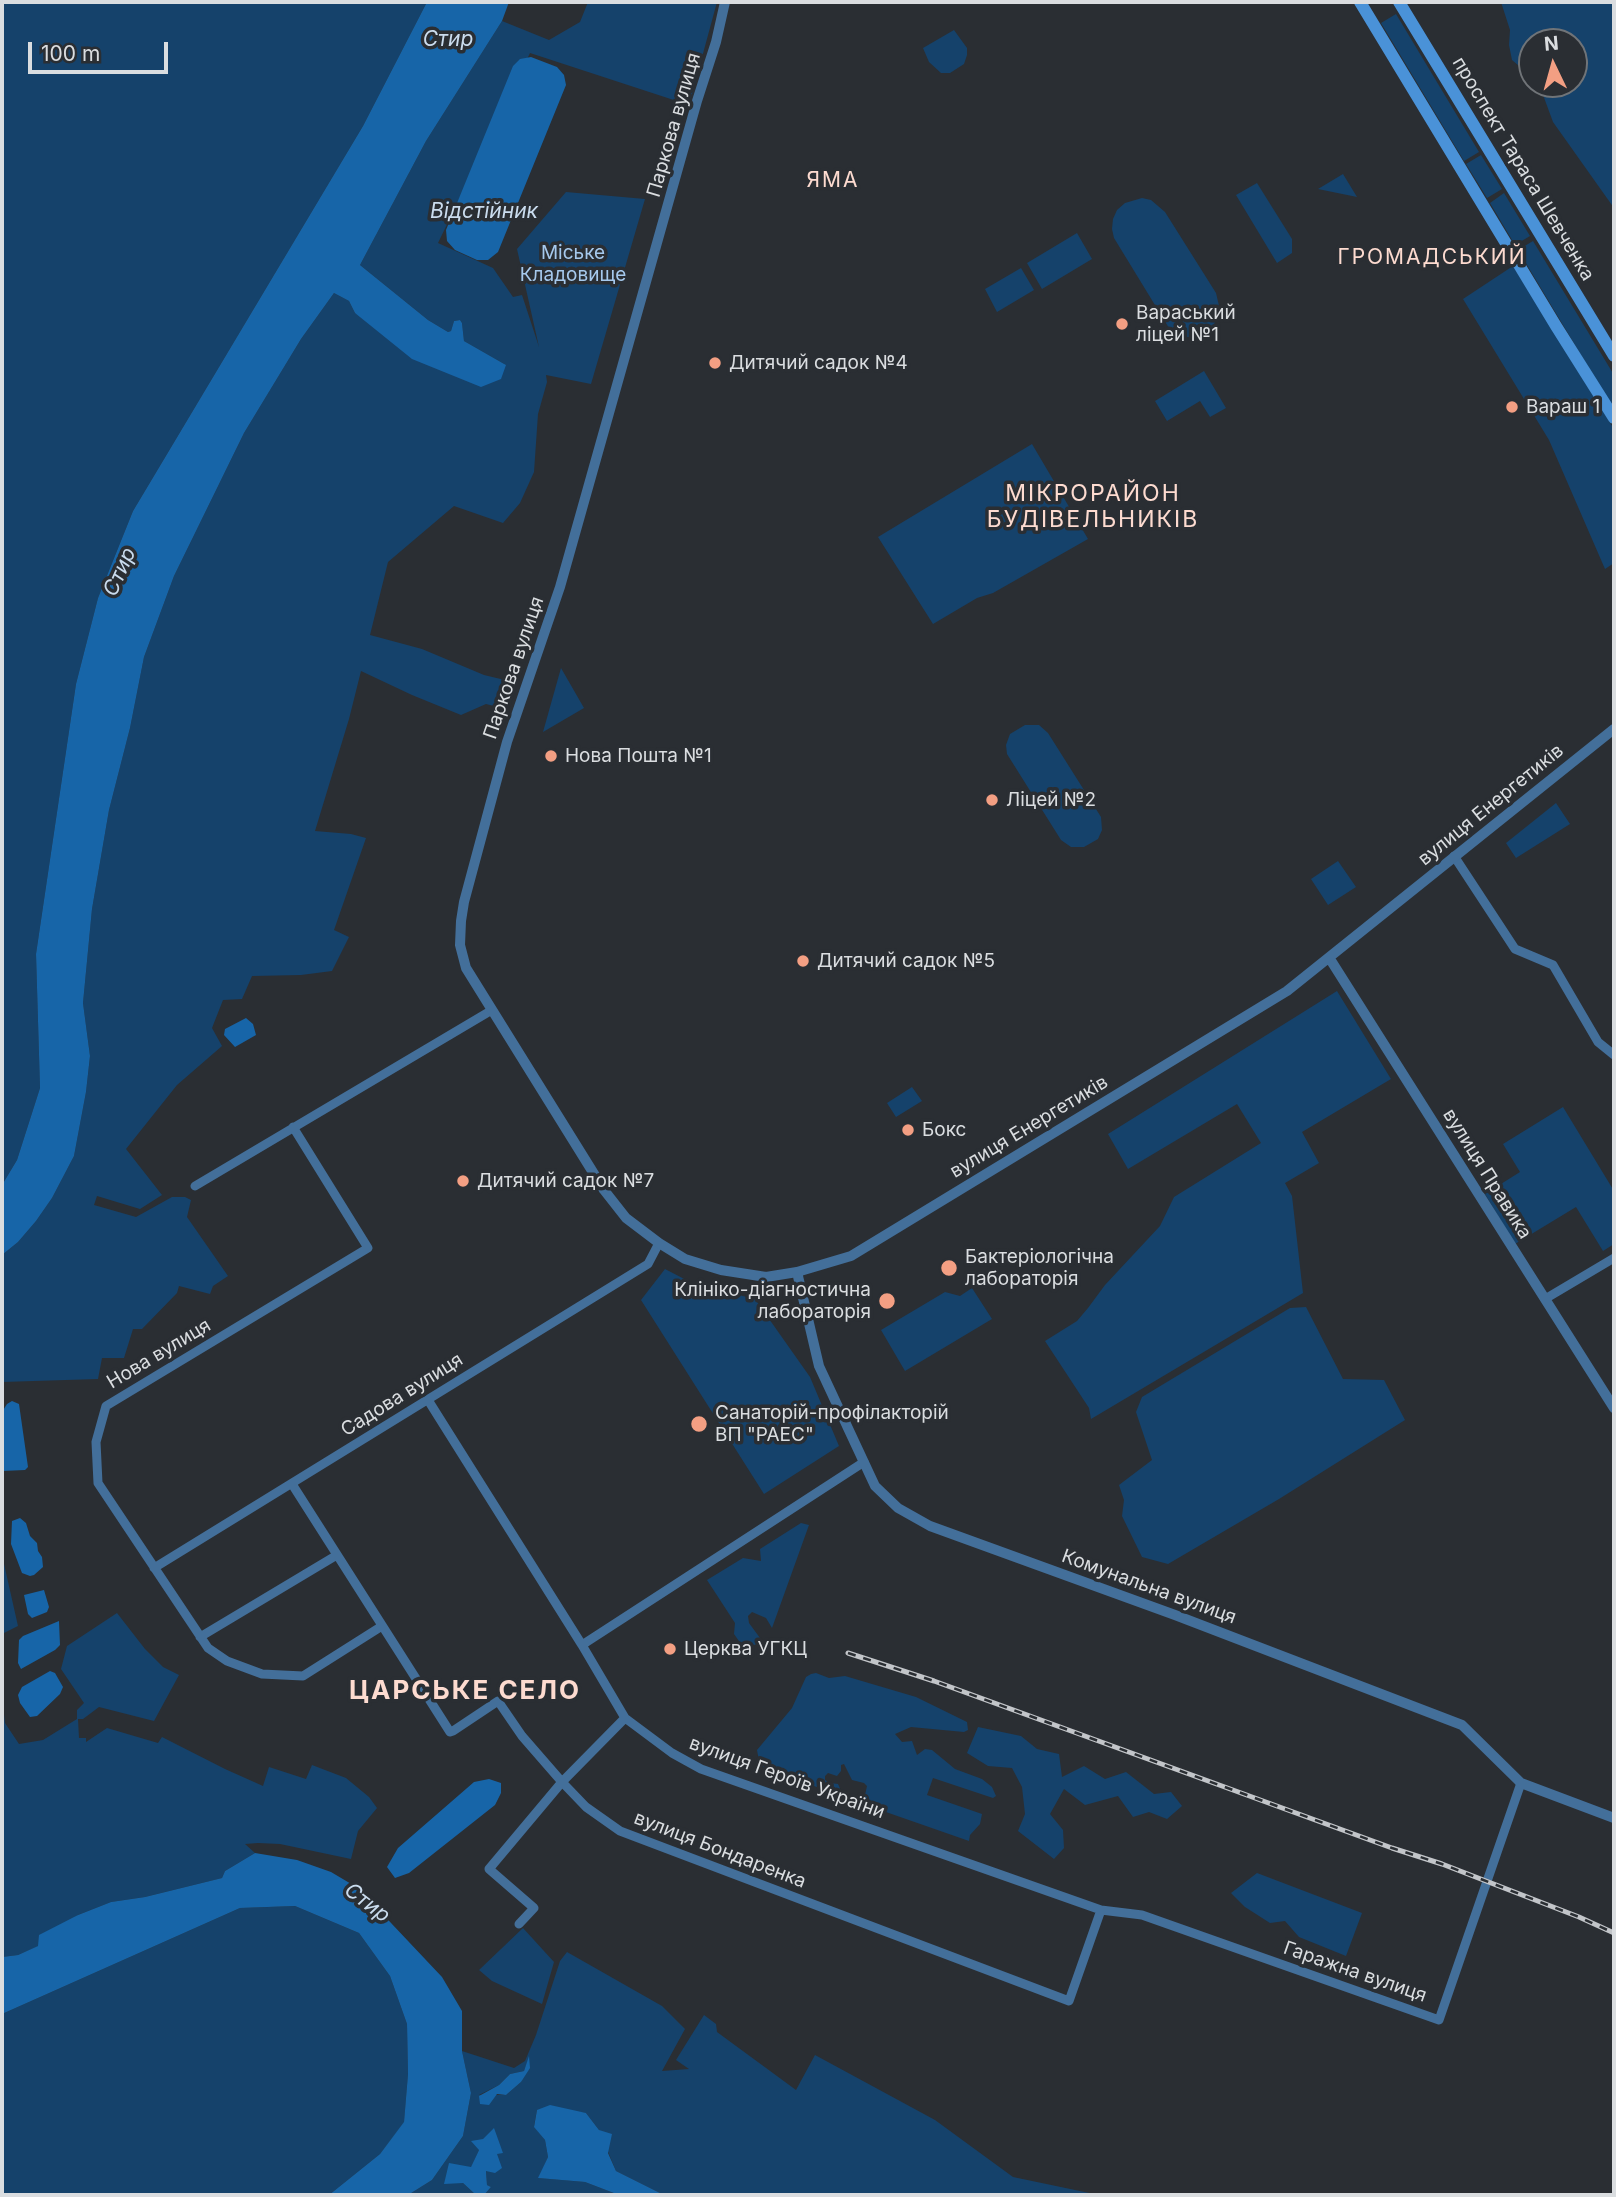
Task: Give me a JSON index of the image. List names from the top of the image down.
{
  "streets": {
    "main road": ["проспект Тараса Шевченка"],
    "street": [
      "Паркова вулиця",
      "вулиця Енергетиків",
      "вулиця Правика",
      "Нова вулиця",
      "Садова вулиця",
      "Комунальна вулиця",
      "вулиця Героїв України",
      "вулиця Бондаренка",
      "Гаражна вулиця"
    ]
  },
  "crossings": [
    ["Паркова вулиця", "вулиця Енергетиків"],
    ["вулиця Енергетиків", "вулиця Правика"],
    ["вулиця Енергетиків", "Садова вулиця"],
    ["вулиця Енергетиків", "Комунальна вулиця"],
    ["Нова вулиця", "Садова вулиця"],
    ["Нова вулиця", "вулиця Бондаренка"],
    ["Садова вулиця", "вулиця Героїв України"],
    ["Садова вулиця", "вулиця Бондаренка"],
    ["Комунальна вулиця", "Гаражна вулиця"],
    ["вулиця Героїв України", "вулиця Бондаренка"],
    ["вулиця Героїв України", "Гаражна вулиця"],
    ["вулиця Бондаренка", "Гаражна вулиця"]
  ],
  "districts": [
    "ЯМА",
    "ГРОМАДСЬКИЙ",
    "МІКРОРАЙОН БУДІВЕЛЬНИКІВ",
    "ЦАРСЬКЕ СЕЛО"
  ],
  "water": ["Стир", "Відстійник"],
  "parks": ["Міське Кладовище"],
  "places": [
    "Вараський ліцей №1",
    "Дитячий садок №4",
    "Вараш 1",
    "Нова Пошта №1",
    "Ліцей №2",
    "Дитячий садок №5",
    "Бокс",
    "Дитячий садок №7",
    "Бактеріологічна лабораторія",
    "Клініко-діагностична лабораторія",
    "Санаторій-профілакторій ВП \"РАЕС\"",
    "Церква УГКЦ"
  ],
  "scale_bar": "100 m",
  "north": "top"
}
